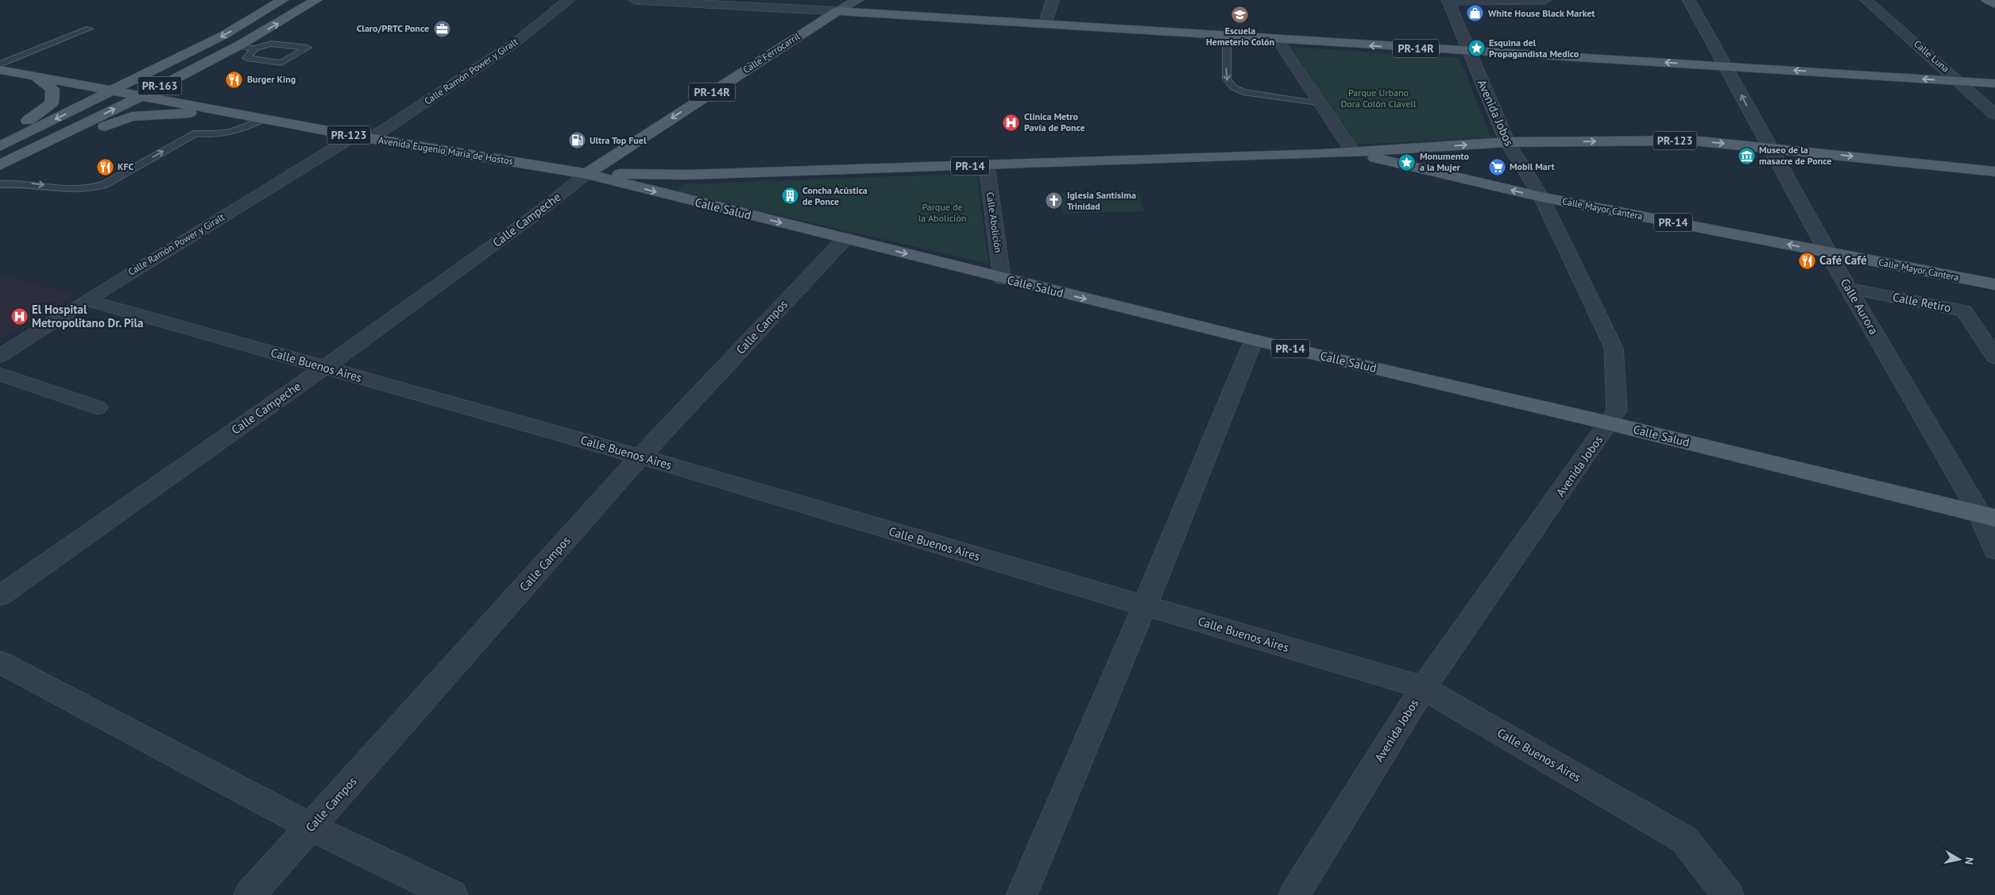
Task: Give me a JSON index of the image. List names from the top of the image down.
{
  "streets": {
    "main road": [
      "PR-14R",
      "Calle Ferrocarril",
      "PR-163",
      "PR-123",
      "Avenida Eugenio María de Hostos",
      "PR-14",
      "Calle Salud",
      "Calle Mayor Cantera"
    ],
    "street": [
      "Calle Luna",
      "Calle Ramón Power y Giralt",
      "Avenida Jobos",
      "Calle Campeche",
      "Calle Abolición",
      "Calle Retiro",
      "Calle Aurora",
      "Calle Campos",
      "Calle Buenos Aires"
    ]
  },
  "crossings": [
    ["PR-14R", "Calle Ferrocarril"],
    ["PR-14R", "Calle Luna"],
    ["PR-14R", "Avenida Jobos"],
    ["PR-14R", "Calle Aurora"],
    ["Calle Ferrocarril", "Avenida Eugenio María de Hostos"],
    ["Calle Ferrocarril", "PR-14"],
    ["Calle Ferrocarril", "Calle Salud"],
    ["Calle Ferrocarril", "Calle Campeche"],
    ["Calle Ramón Power y Giralt", "Avenida Eugenio María de Hostos"],
    ["Calle Ramón Power y Giralt", "Calle Buenos Aires"],
    ["PR-163", "Avenida Eugenio María de Hostos"],
    ["Avenida Jobos", "PR-123"],
    ["Avenida Jobos", "Calle Salud"],
    ["Avenida Jobos", "Calle Mayor Cantera"],
    ["Avenida Jobos", "Calle Buenos Aires"],
    ["PR-123", "PR-14"],
    ["PR-123", "Calle Mayor Cantera"],
    ["PR-123", "Calle Aurora"],
    ["Avenida Eugenio María de Hostos", "PR-14"],
    ["Avenida Eugenio María de Hostos", "Calle Salud"],
    ["Avenida Eugenio María de Hostos", "Calle Campeche"],
    ["PR-14", "Calle Salud"],
    ["PR-14", "Calle Mayor Cantera"],
    ["PR-14", "Calle Campeche"],
    ["PR-14", "Calle Abolición"],
    ["Calle Salud", "Calle Campeche"],
    ["Calle Salud", "Calle Abolición"],
    ["Calle Salud", "Calle Aurora"],
    ["Calle Salud", "Calle Campos"],
    ["Calle Mayor Cantera", "Calle Aurora"],
    ["Calle Campeche", "Calle Buenos Aires"],
    ["Calle Retiro", "Calle Aurora"],
    ["Calle Campos", "Calle Buenos Aires"]
  ],
  "one_way": ["Calle Ferrocarril"],
  "parks": ["Parque Urbano Dora Colón Clavell", "Parque de la Abolición"],
  "places": {
    "shop": ["White House Black Market"],
    "school or university": ["Escuela Hemeterio Colón"],
    "office": ["Claro/PRTC Ponce"],
    "place": ["Esquina del Propagandista Medico", "Monumento a la Mujer"],
    "restaurant": ["Burger King", "KFC", "Café Café"],
    "hospital": ["Clínica Metro Pavía de Ponce", "El Hospital Metropolitano Dr. Pila"],
    "fuel station": ["Ultra Top Fuel"],
    "museum": ["Museo de la masacre de Ponce"],
    "supermarket": ["Mobil Mart"],
    "building": ["Concha Acústica de Ponce"],
    "church": ["Iglesia Santísima Trinidad"]
  },
  "north": "right"
}
